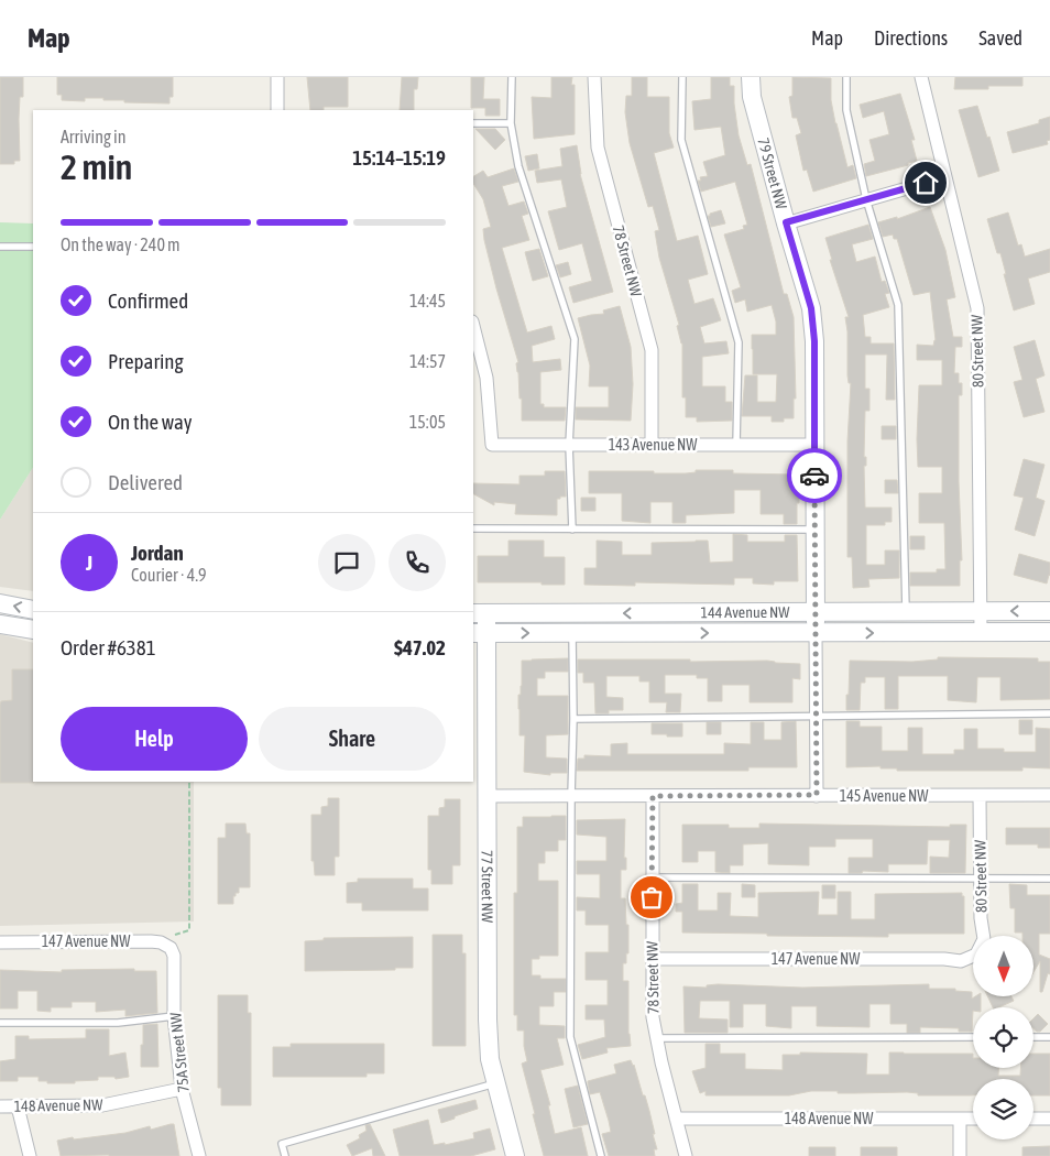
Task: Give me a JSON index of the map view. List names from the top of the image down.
{
  "streets": {
    "street": [
      "79 Street NW",
      "78 Street NW",
      "80 Street NW",
      "143 Avenue NW",
      "144 Avenue NW",
      "145 Avenue NW",
      "77 Street NW",
      "147 Avenue NW",
      "75A Street NW",
      "148 Avenue NW"
    ]
  },
  "crossings": [
    ["79 Street NW", "143 Avenue NW"],
    ["79 Street NW", "144 Avenue NW"],
    ["79 Street NW", "145 Avenue NW"],
    ["78 Street NW", "143 Avenue NW"],
    ["78 Street NW", "145 Avenue NW"],
    ["78 Street NW", "147 Avenue NW"],
    ["78 Street NW", "148 Avenue NW"],
    ["80 Street NW", "144 Avenue NW"],
    ["80 Street NW", "145 Avenue NW"],
    ["144 Avenue NW", "77 Street NW"],
    ["145 Avenue NW", "77 Street NW"],
    ["147 Avenue NW", "75A Street NW"],
    ["75A Street NW", "148 Avenue NW"]
  ],
  "north": "bottom",
  "page": {
    "header": "Map",
    "nav": ["Map", "Directions", "Saved"],
    "heading": ["2 min", "Arriving in", "15:14–15:19"],
    "panel": [
      "Jordan",
      "Courier · 4.9",
      "Order #6381",
      "$47.02"
    ],
    "bar": "On the way · 240 m",
    "list": [
      ["Confirmed", "14:45"],
      ["Preparing", "14:57"],
      ["On the way", "15:05"],
      "Delivered"
    ],
    "round": "J",
    "buttons": ["Help", "Share"]
  }
}
